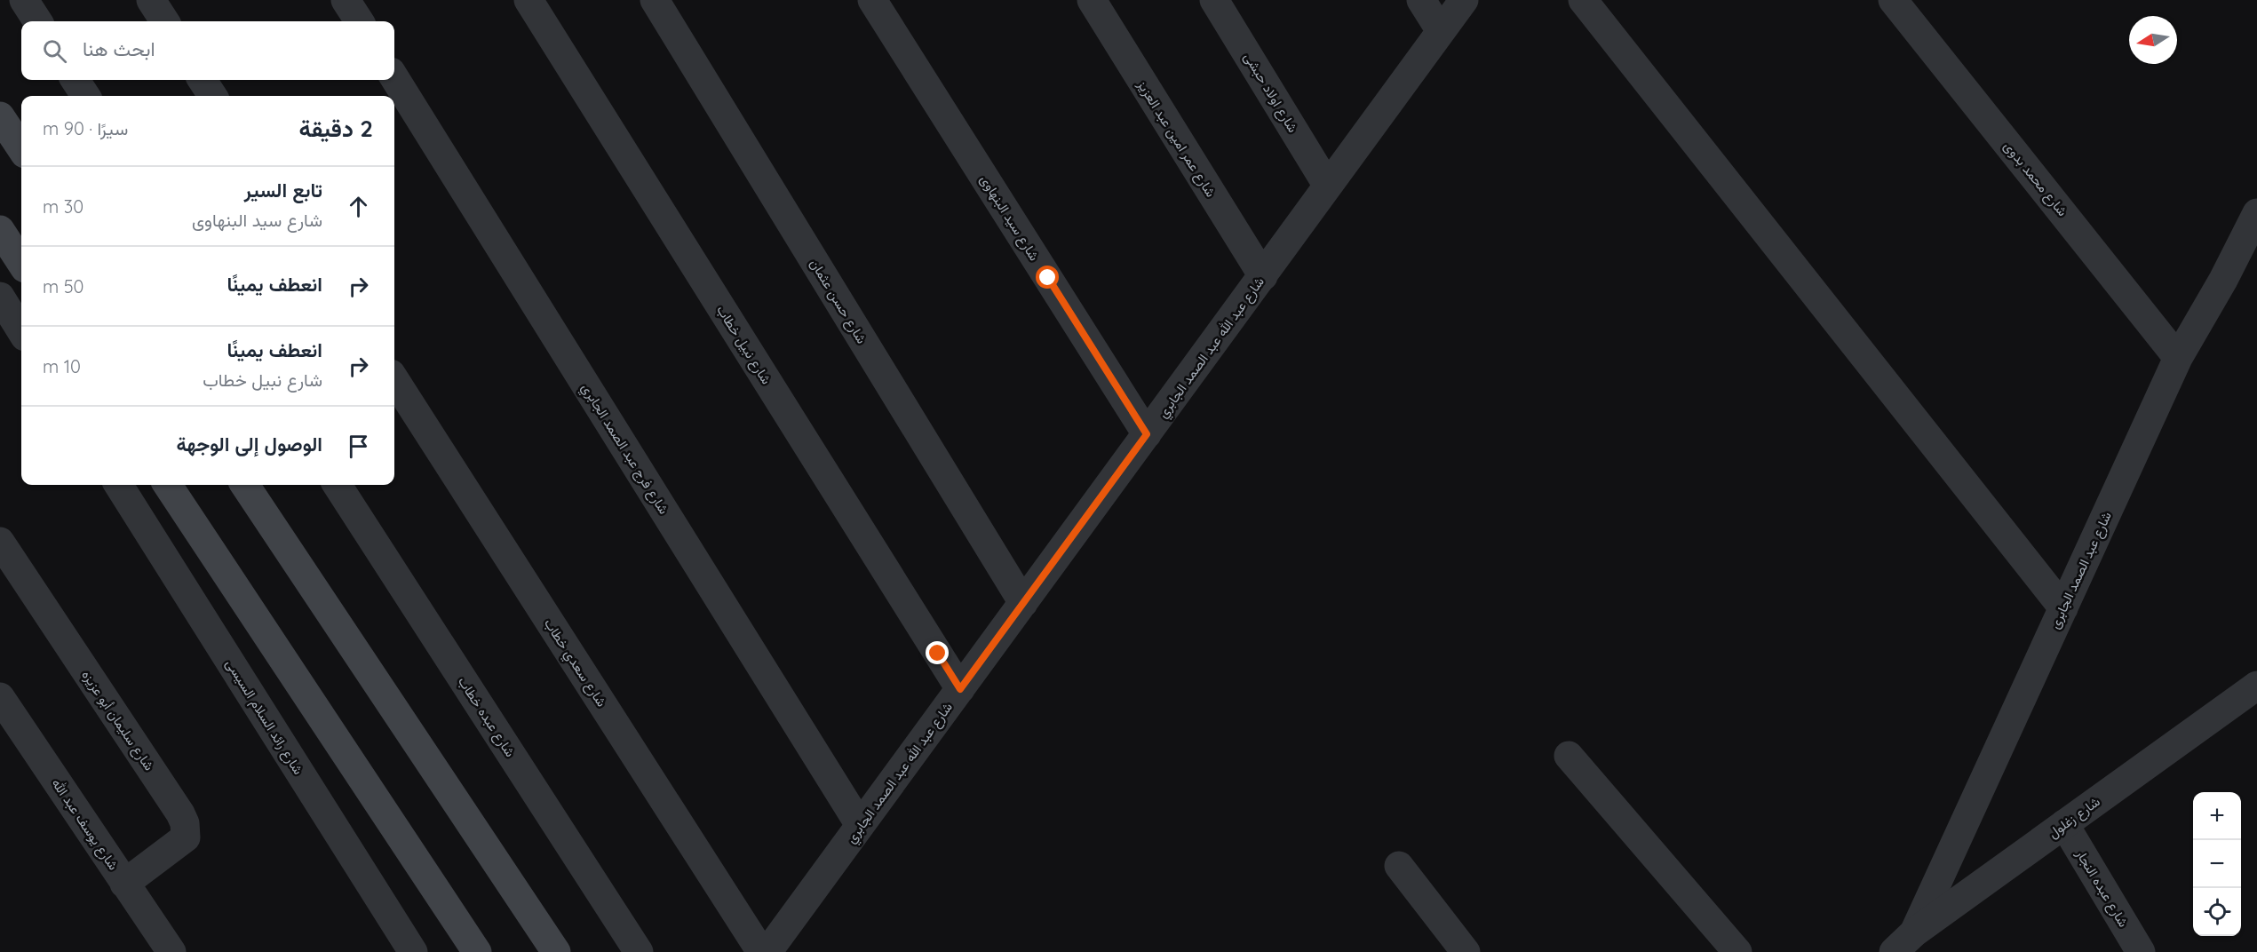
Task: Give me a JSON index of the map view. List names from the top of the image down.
{
  "streets": {
    "street": [
      "شارع اولاد حبشى",
      "شارع عمر امين عبد العزيز",
      "شارع محمد بدوى",
      "شارع سيد البنهاوى",
      "شارع حسن عثمان",
      "شارع نبيل خطاب",
      "شارع عبد الله عبد الصمد الجابري",
      "شارع فرج عبد الصمد الجابري",
      "شارع عبد الصمد الجابرى",
      "شارع سعدي خطاب",
      "شارع رائد السلام السيسى",
      "شارع عبده خطاب",
      "شارع سليمان أبو عزيزه",
      "شارع زغلول",
      "شارع يوسف عبد الله",
      "شارع عبده النجار"
    ]
  },
  "crossings": [
    ["شارع اولاد حبشى", "شارع عبد الله عبد الصمد الجابري"],
    ["شارع عمر امين عبد العزيز", "شارع عبد الله عبد الصمد الجابري"],
    ["شارع محمد بدوى", "شارع عبد الصمد الجابرى"],
    ["شارع سيد البنهاوى", "شارع عبد الله عبد الصمد الجابري"],
    ["شارع حسن عثمان", "شارع عبد الله عبد الصمد الجابري"],
    ["شارع نبيل خطاب", "شارع عبد الله عبد الصمد الجابري"],
    ["شارع عبد الله عبد الصمد الجابري", "شارع فرج عبد الصمد الجابري"],
    ["شارع عبد الصمد الجابرى", "شارع زغلول"],
    ["شارع سليمان أبو عزيزه", "شارع يوسف عبد الله"],
    ["شارع زغلول", "شارع عبده النجار"]
  ],
  "north": "left",
  "page": {
    "search": "ابحث هنا",
    "heading": ["2 دقيقة", "سيرًا · 90 m"],
    "list": [
      ["تابع السير", "شارع سيد البنهاوى", "30 m"],
      ["انعطف يمينًا", "50 m"],
      ["انعطف يمينًا", "شارع نبيل خطاب", "10 m"],
      "الوصول إلى الوجهة"
    ],
    "map_buttons": ["+", "−"]
  }
}
